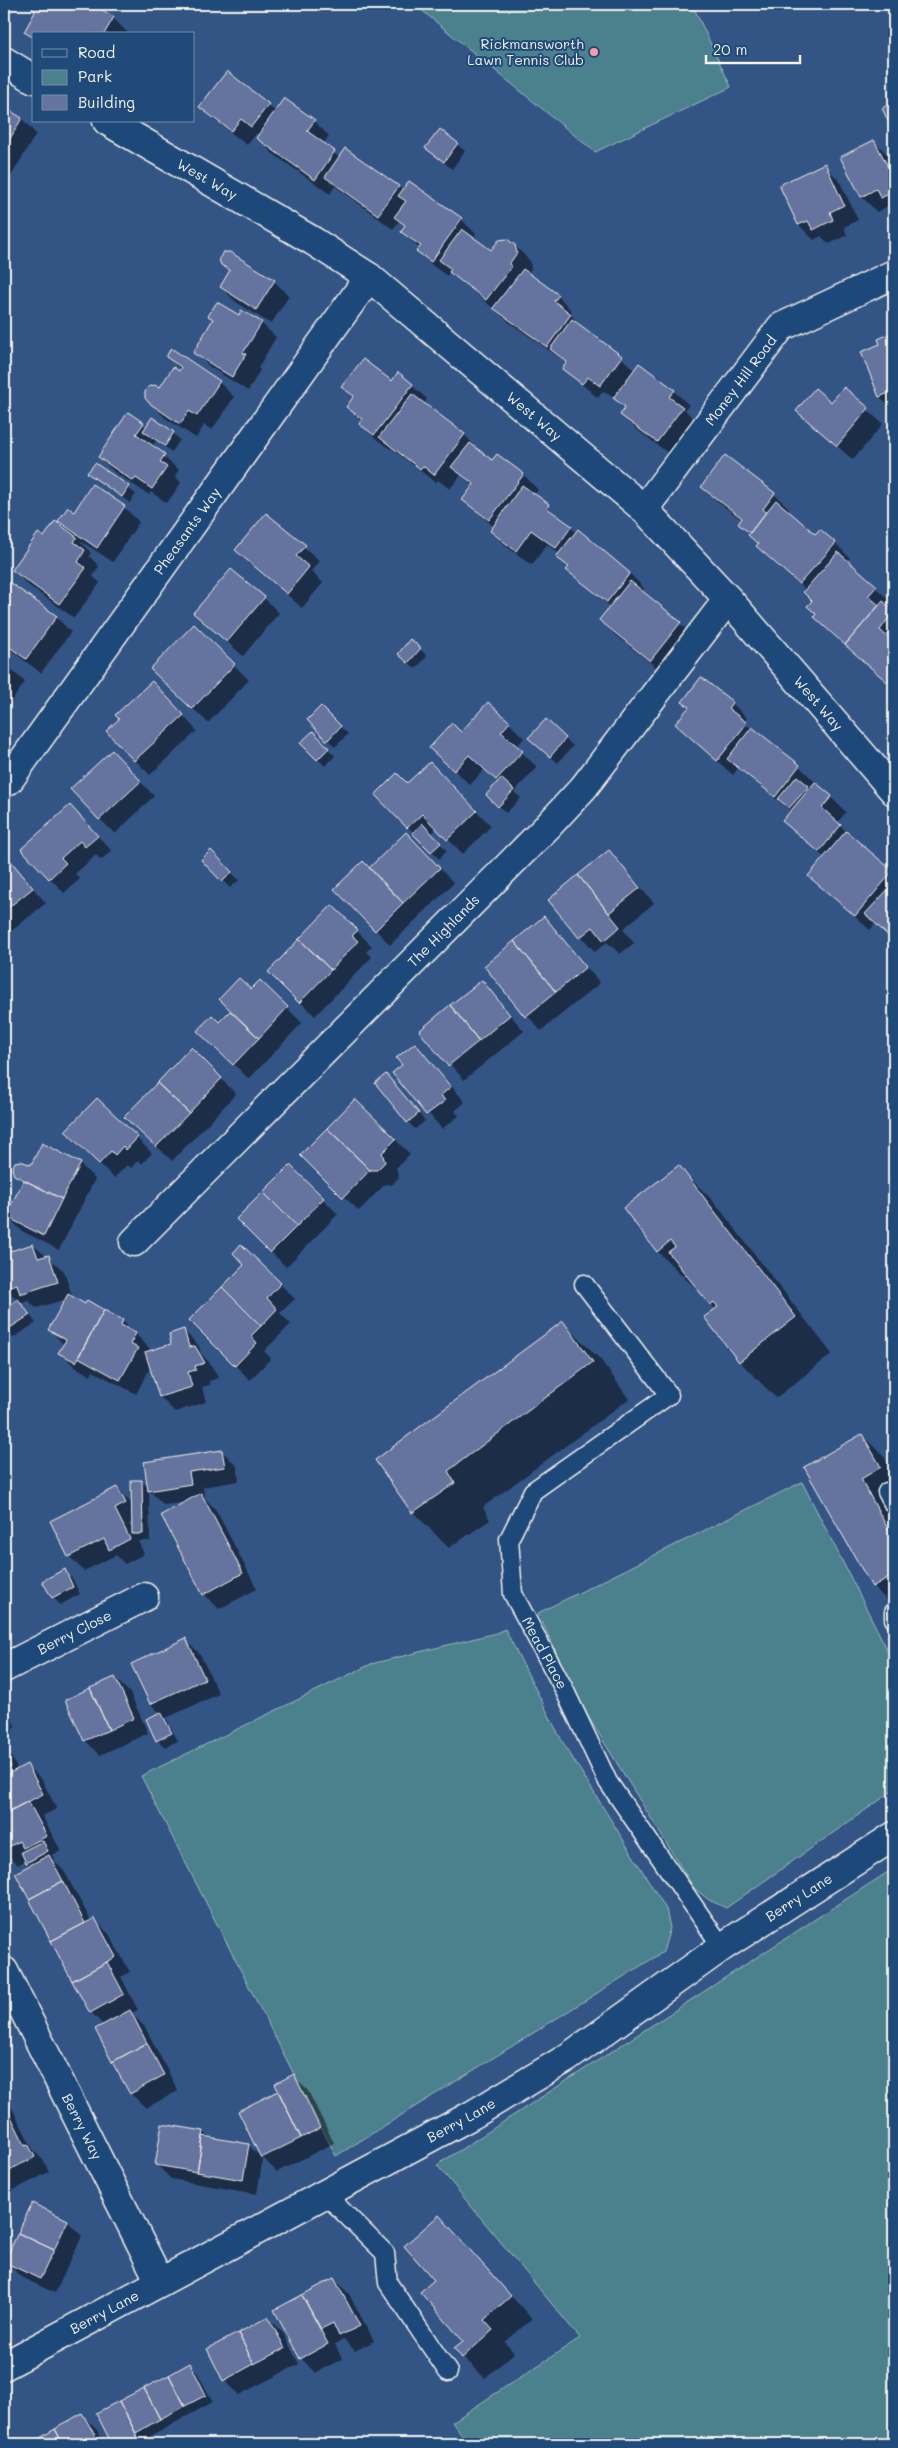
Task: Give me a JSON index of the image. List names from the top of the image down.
{
  "streets": {
    "street": [
      "West Way",
      "Money Hill Road",
      "Pheasants Way",
      "The Highlands",
      "Berry Close",
      "Berry Lane",
      "Berry Way"
    ],
    "lane": ["Mead Place"]
  },
  "crossings": [
    ["West Way", "Money Hill Road"],
    ["West Way", "Pheasants Way"],
    ["West Way", "The Highlands"],
    ["Mead Place", "Berry Lane"],
    ["Berry Lane", "Berry Way"]
  ],
  "places": ["Rickmansworth Lawn Tennis Club"],
  "legend": ["Road", "Park", "Building"],
  "scale_bar": "20 m"
}
